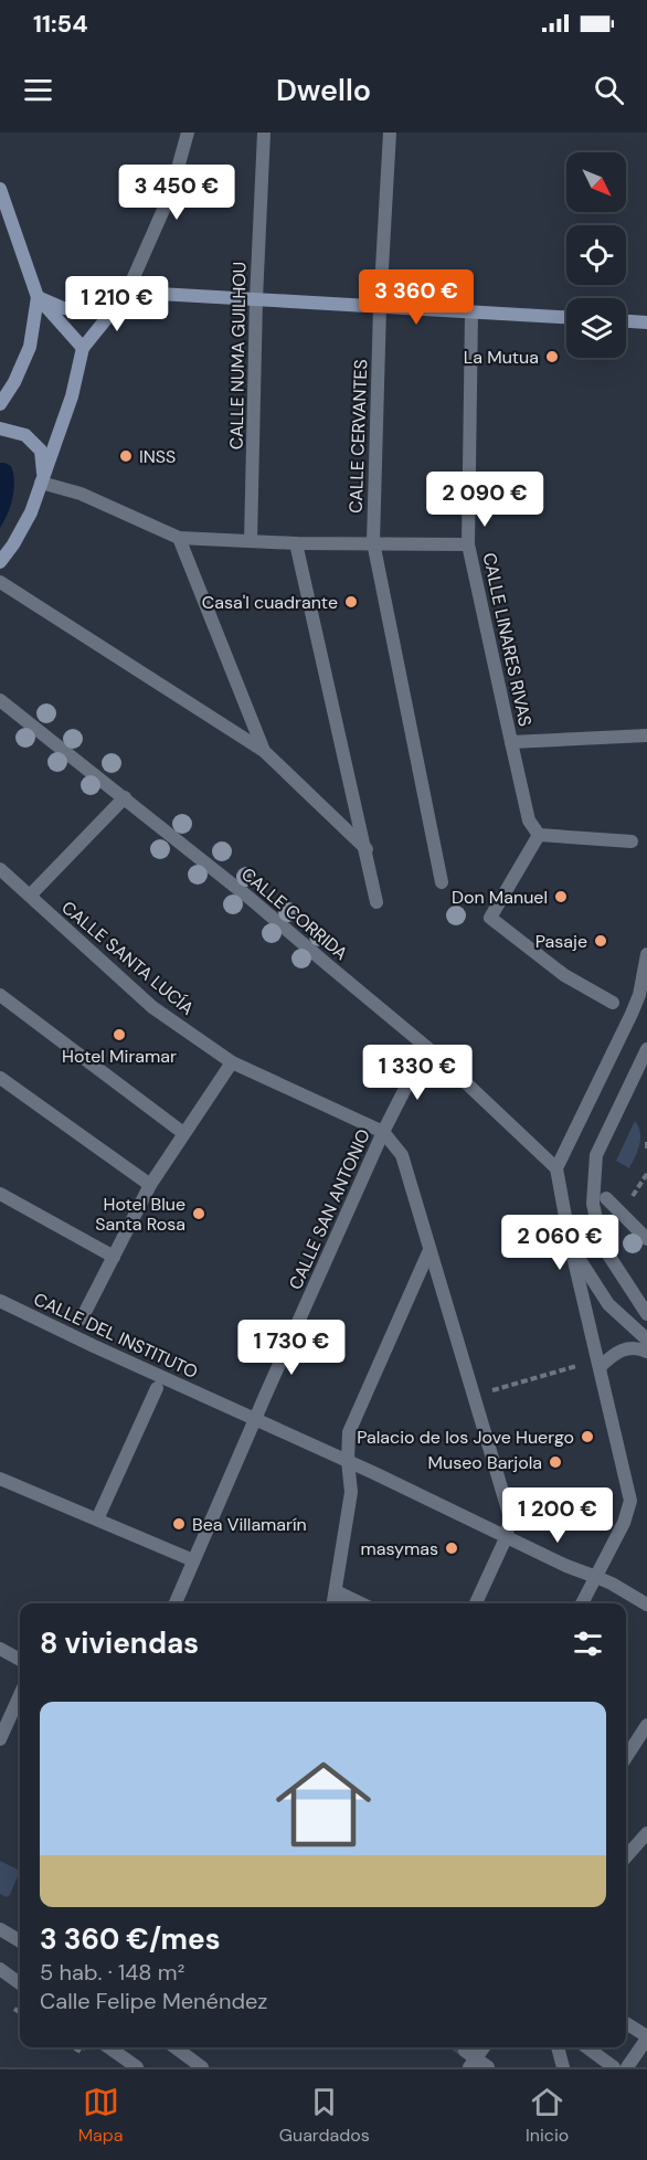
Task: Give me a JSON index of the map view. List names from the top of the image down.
{
  "streets": {
    "street": [
      "CALLE NUMA GUILHOU",
      "CALLE CERVANTES",
      "CALLE LINARES RIVAS",
      "CALLE CORRIDA",
      "CALLE SANTA LUCÍA",
      "CALLE SAN ANTONIO",
      "CALLE DEL INSTITUTO"
    ]
  },
  "crossings": [
    ["CALLE CORRIDA", "CALLE SAN ANTONIO"],
    ["CALLE SANTA LUCÍA", "CALLE SAN ANTONIO"],
    ["CALLE SAN ANTONIO", "CALLE DEL INSTITUTO"]
  ],
  "places": [
    "La Mutua",
    "INSS",
    "Casa'l cuadrante",
    "Don Manuel",
    "Pasaje",
    "Hotel Miramar",
    "Hotel Blue Santa Rosa",
    "Palacio de los Jove Huergo",
    "Museo Barjola",
    "Bea Villamarín",
    "masymas"
  ],
  "north": "bottom right",
  "page": {
    "status": "11:54",
    "header": "Dwello",
    "price": [
      "3 450 €",
      "3 360 €",
      "1 210 €",
      "2 090 €",
      "1 330 €",
      "2 060 €",
      "1 730 €",
      "1 200 €"
    ],
    "heading": "8 viviendas",
    "list": [
      {
        "name": "3 360 €/mes",
        "note": "5 hab. · 148 m² · Calle Felipe Menéndez"
      }
    ],
    "tabs": ["Mapa", "Guardados", "Inicio"]
  }
}
